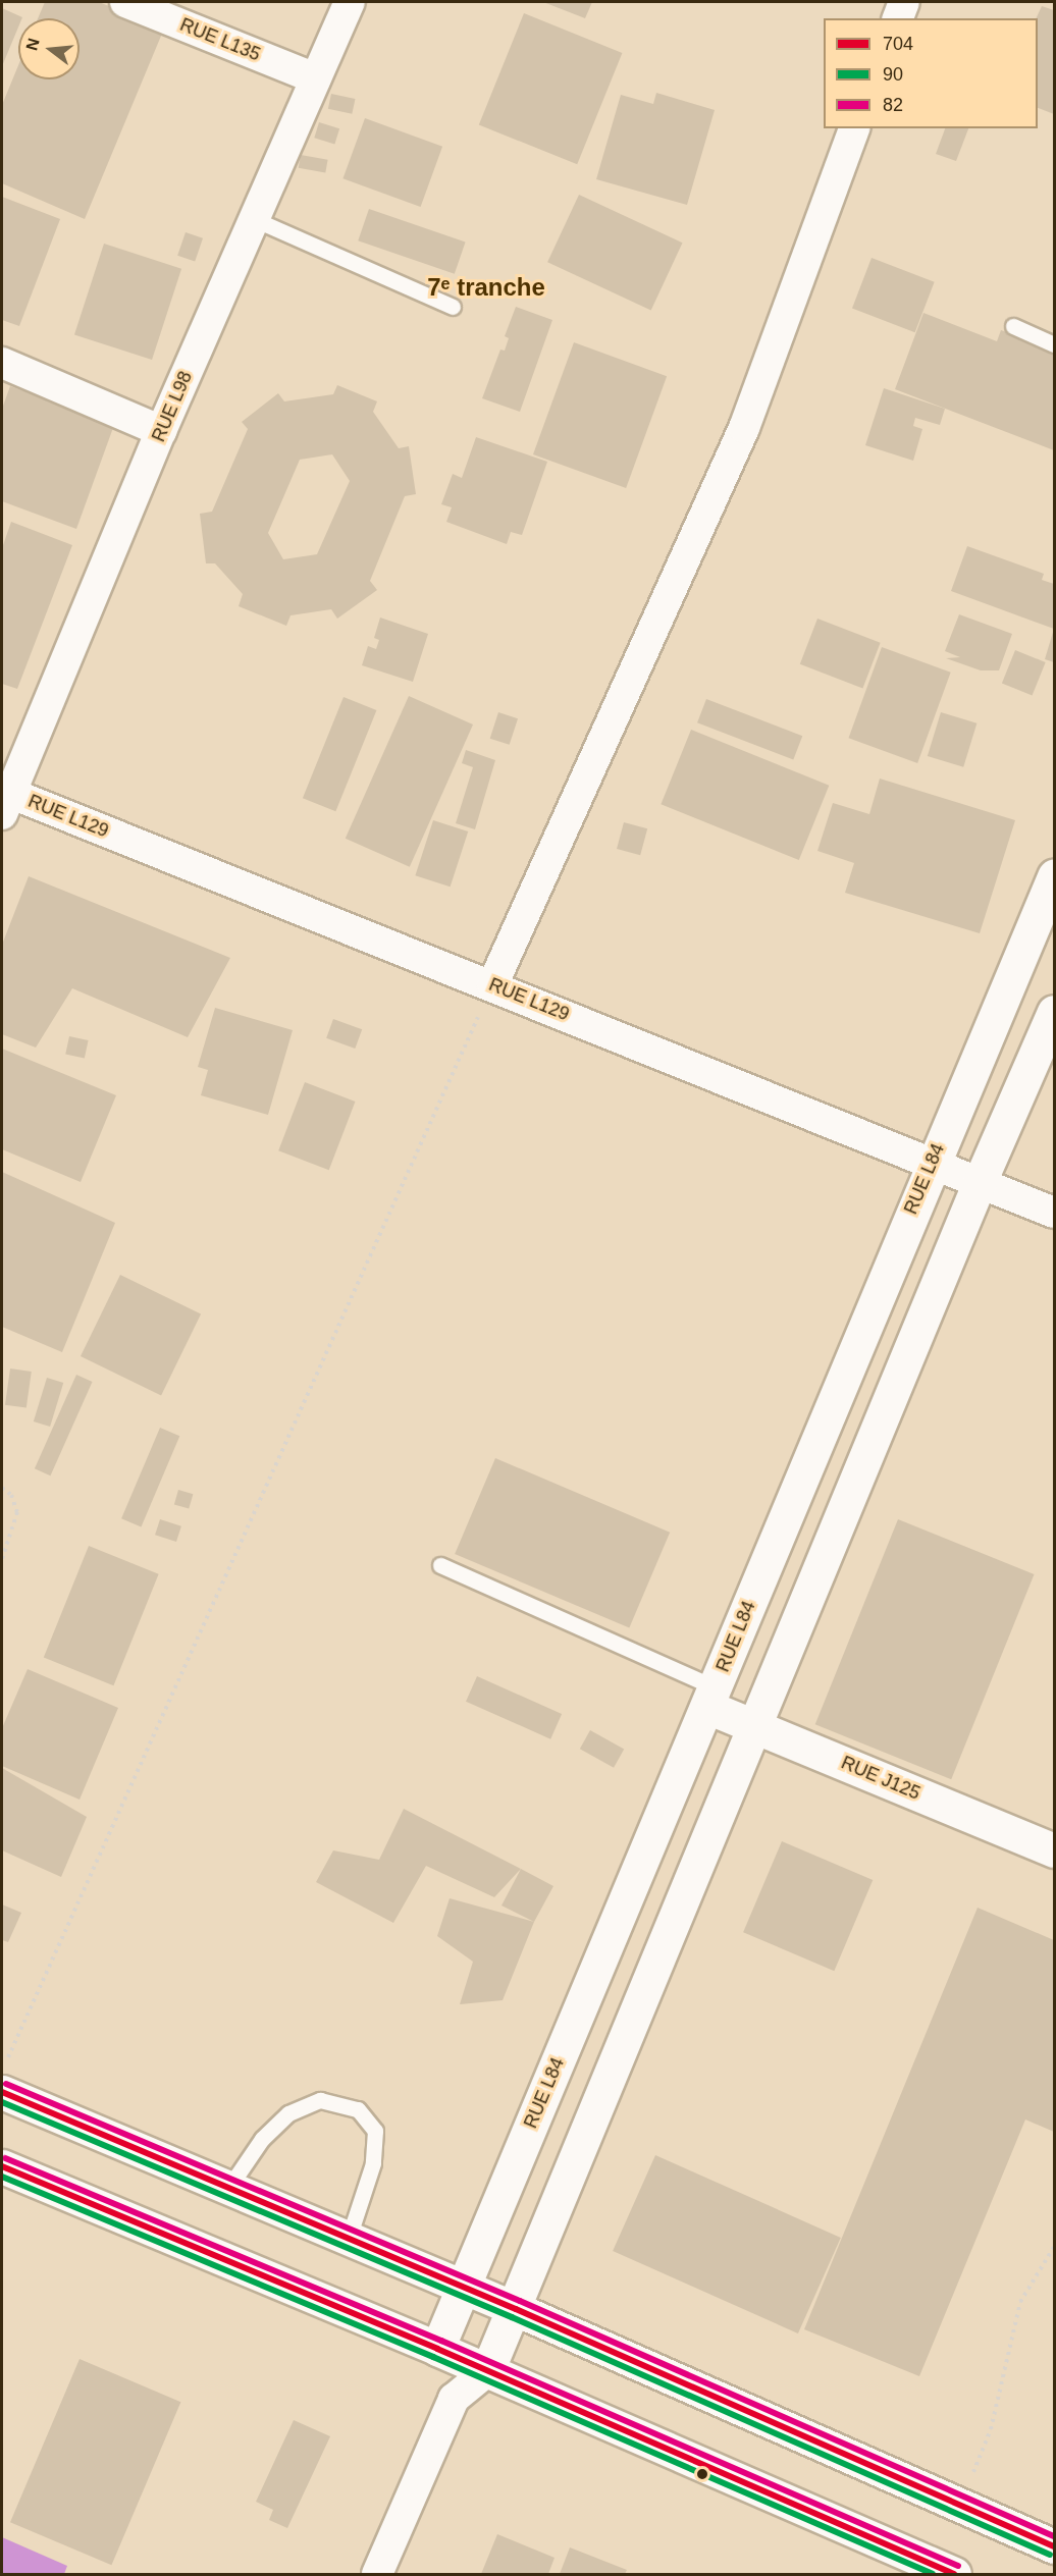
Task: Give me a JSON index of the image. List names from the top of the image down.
{
  "streets": {
    "main road": ["RUE L84", "RUE J125"],
    "street": ["RUE L135", "RUE L98", "RUE L129"]
  },
  "crossings": [
    ["RUE L135", "RUE L98"],
    ["RUE L98", "RUE L129"],
    ["RUE L129", "RUE L84"],
    ["RUE L84", "RUE J125"]
  ],
  "districts": ["7ᵉ tranche"],
  "lines": ["transit line 82", "transit line 704", "transit line 90"],
  "legend": ["704", "90", "82"],
  "north": "left"
}
